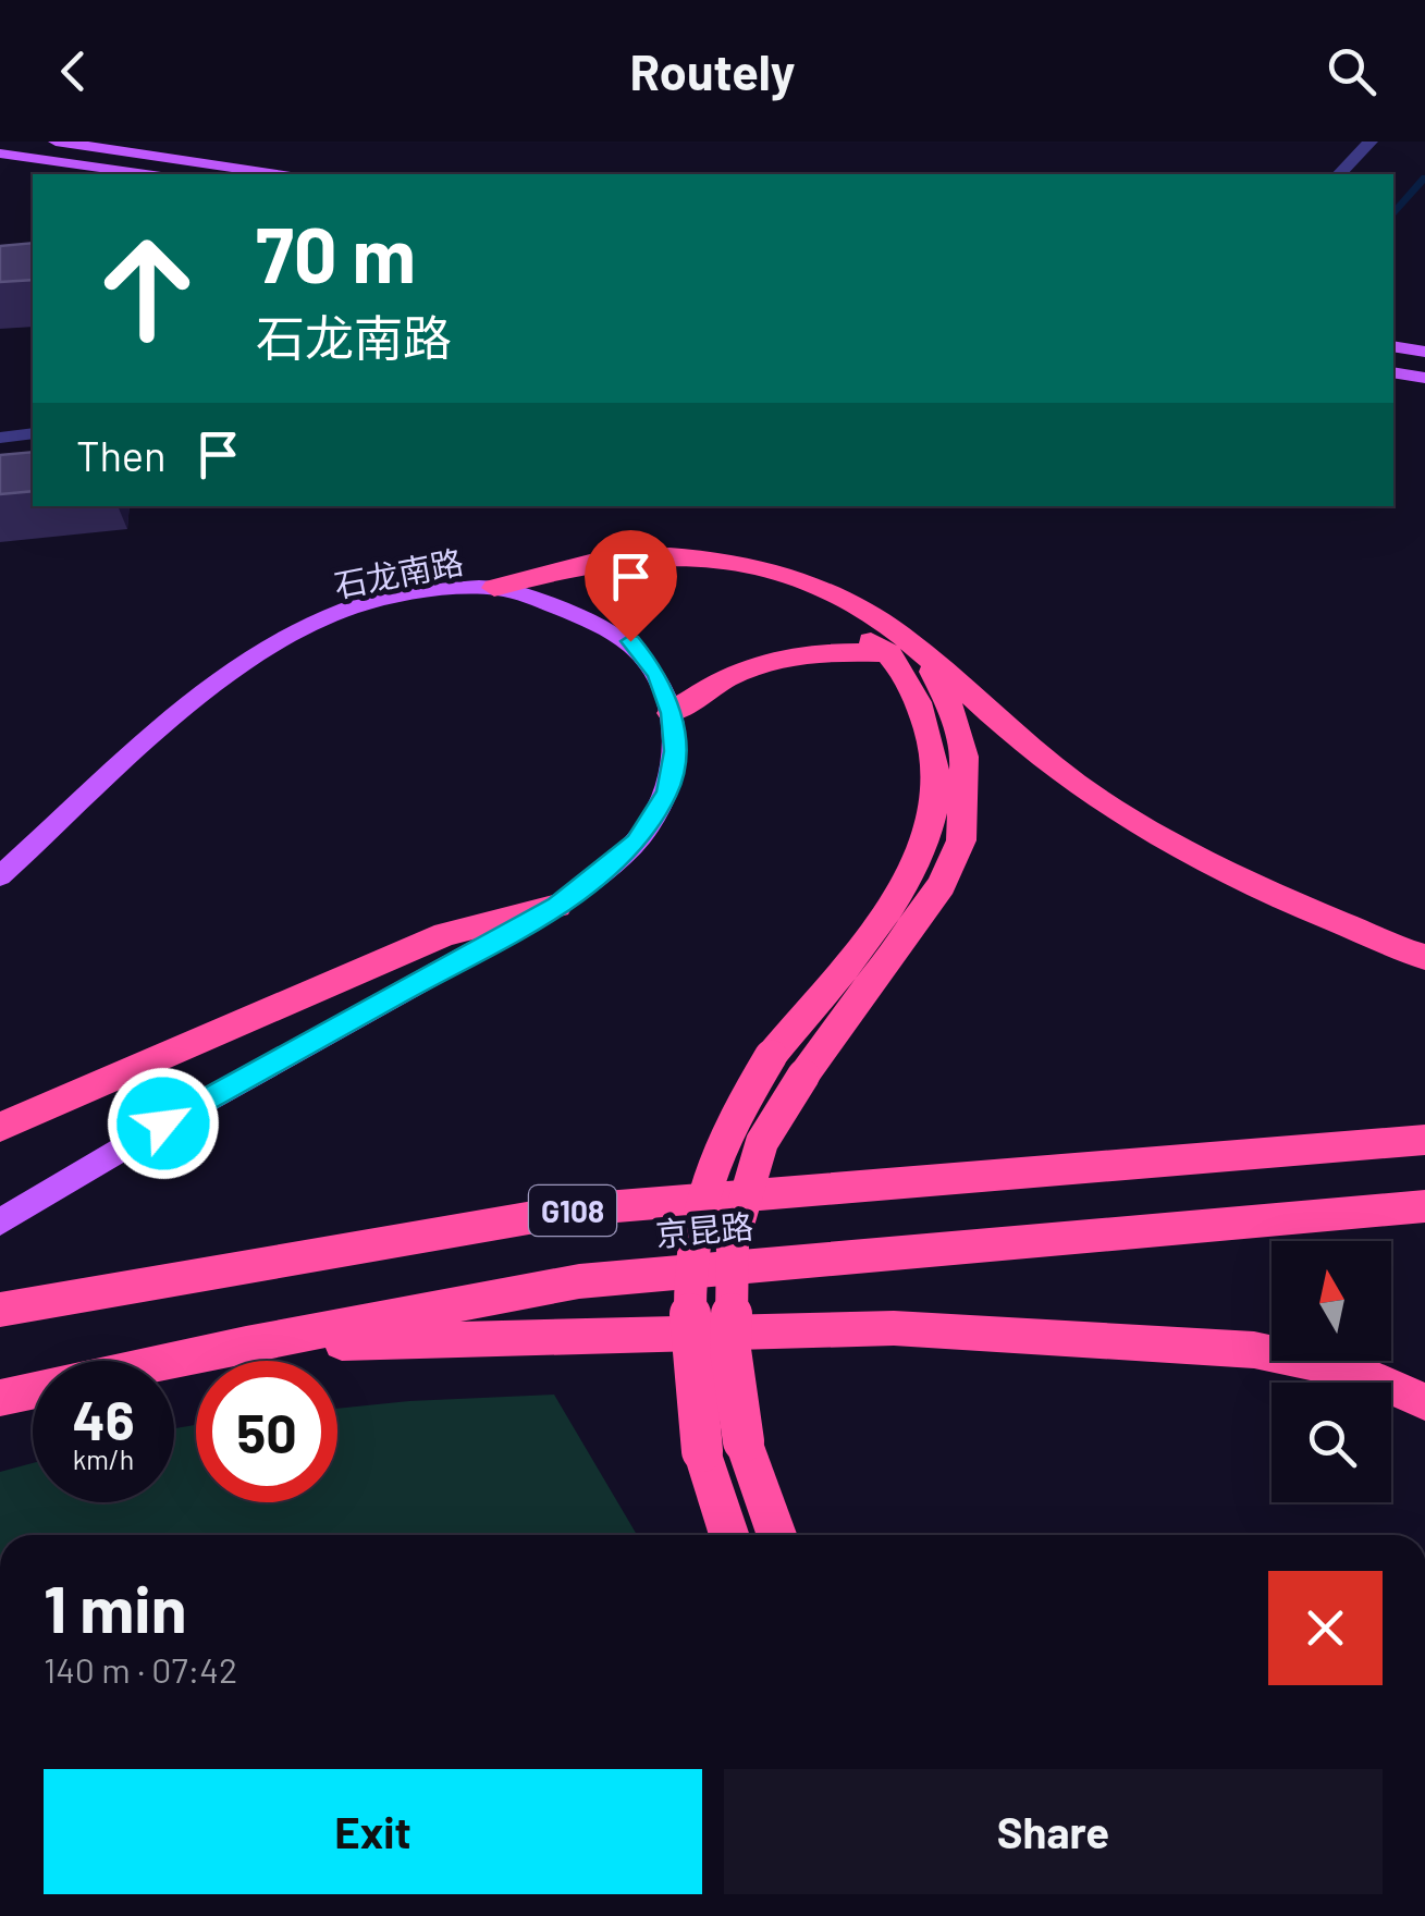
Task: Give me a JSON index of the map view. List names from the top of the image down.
{
  "streets": {
    "highway": ["G108", "京昆路"],
    "main road": ["石龙南路"]
  },
  "north": "top",
  "page": {
    "header": "Routely",
    "turn": ["70 m", "石龙南路"],
    "then": "Then",
    "speed": "46 km/h",
    "limit": "50",
    "heading": ["1 min", "140 m · 07:42"],
    "buttons": ["Exit", "Share"]
  }
}
